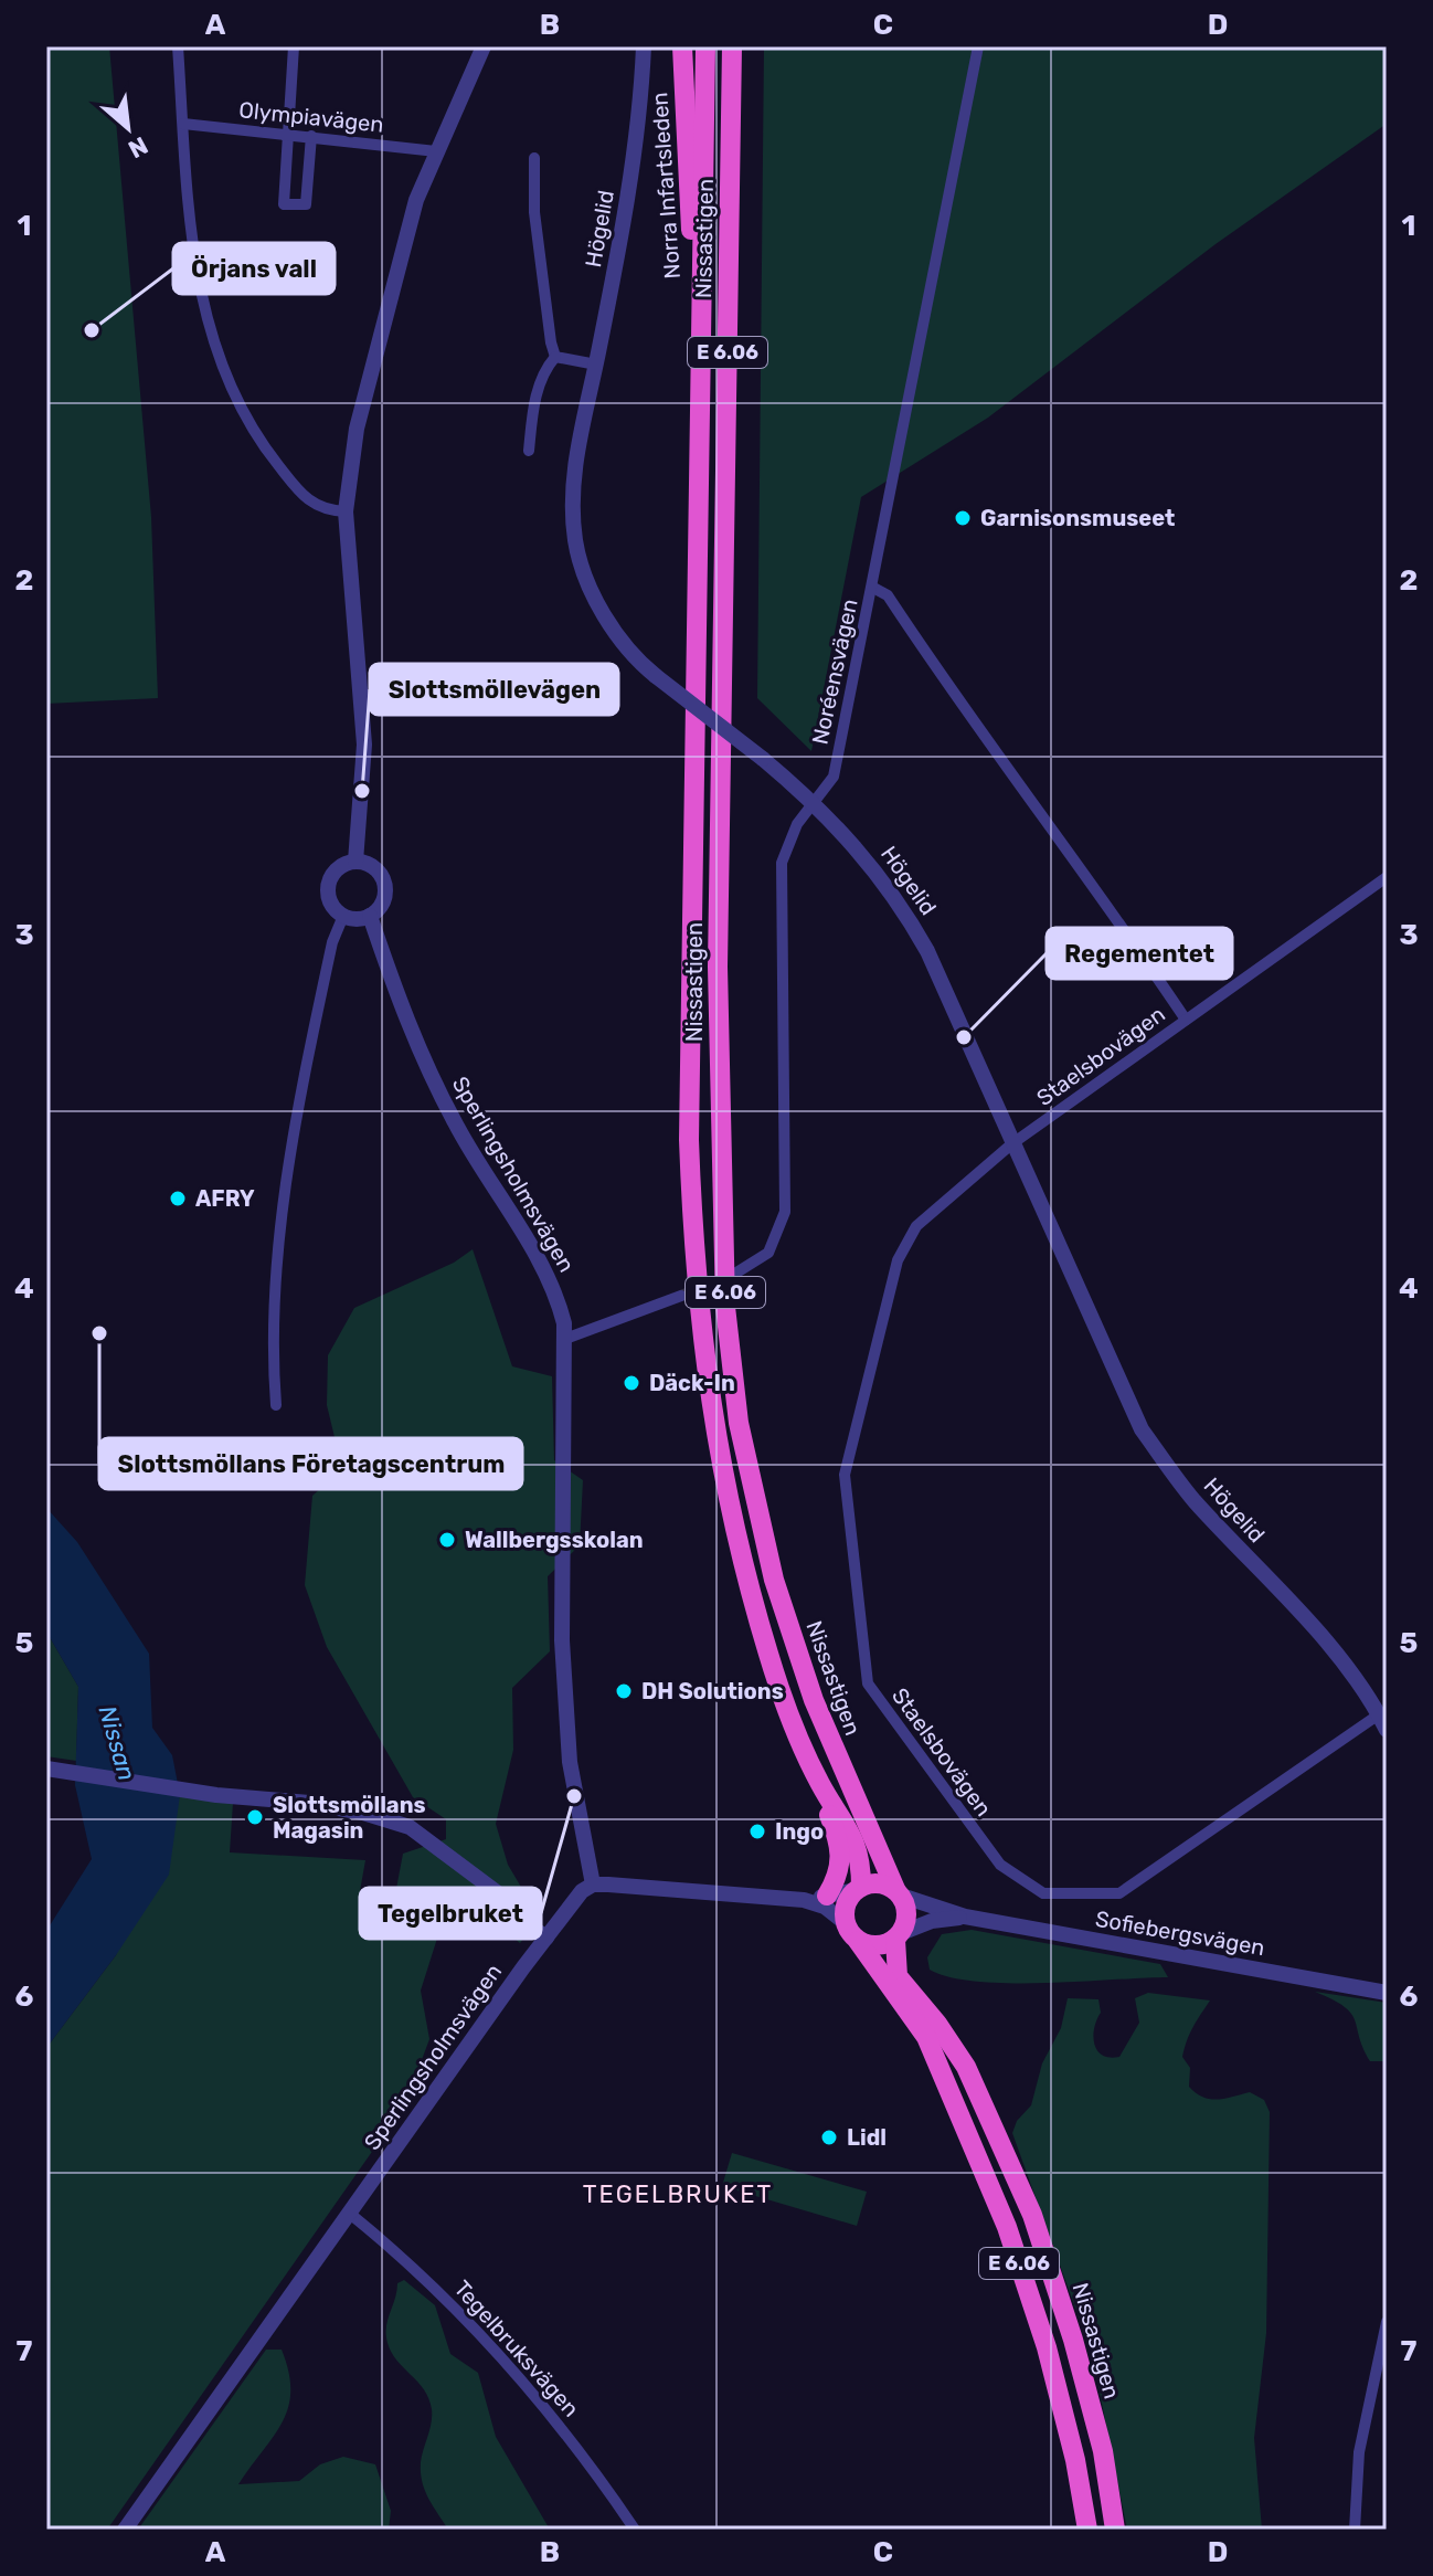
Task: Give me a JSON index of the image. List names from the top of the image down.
{
  "streets": {
    "highway": ["Norra Infartsleden", "Nissastigen", "E 6.06"],
    "street": [
      "Olympiavägen",
      "Högelid",
      "Noréensvägen",
      "Staelsbovägen",
      "Sperlingsholmsvägen",
      "Sofiebergsvägen",
      "Tegelbruksvägen"
    ]
  },
  "crossings": [
    ["Norra Infartsleden", "Nissastigen"],
    ["Norra Infartsleden", "E 6.06"],
    ["Högelid", "Noréensvägen"],
    ["Högelid", "Staelsbovägen"],
    ["Nissastigen", "E 6.06"],
    ["Nissastigen", "Sofiebergsvägen"],
    ["E 6.06", "Sofiebergsvägen"],
    ["Sperlingsholmsvägen", "Tegelbruksvägen"]
  ],
  "districts": ["TEGELBRUKET"],
  "water": ["Nissan"],
  "places": [
    "Örjans vall",
    "Garnisonsmuseet",
    "Slottsmöllevägen",
    "Regementet",
    "AFRY",
    "Slottsmöllans Företagscentrum",
    "Däck-In",
    "Wallbergsskolan",
    "DH Solutions",
    "Tegelbruket",
    "Slottsmöllans Magasin",
    "Ingo",
    "Lidl"
  ],
  "north": "bottom right",
  "grid": {
    "columns": [
      "A",
      "B",
      "C",
      "D"
    ],
    "rows": [
      "1",
      "2",
      "3",
      "4",
      "5",
      "6",
      "7"
    ]
  }
}
